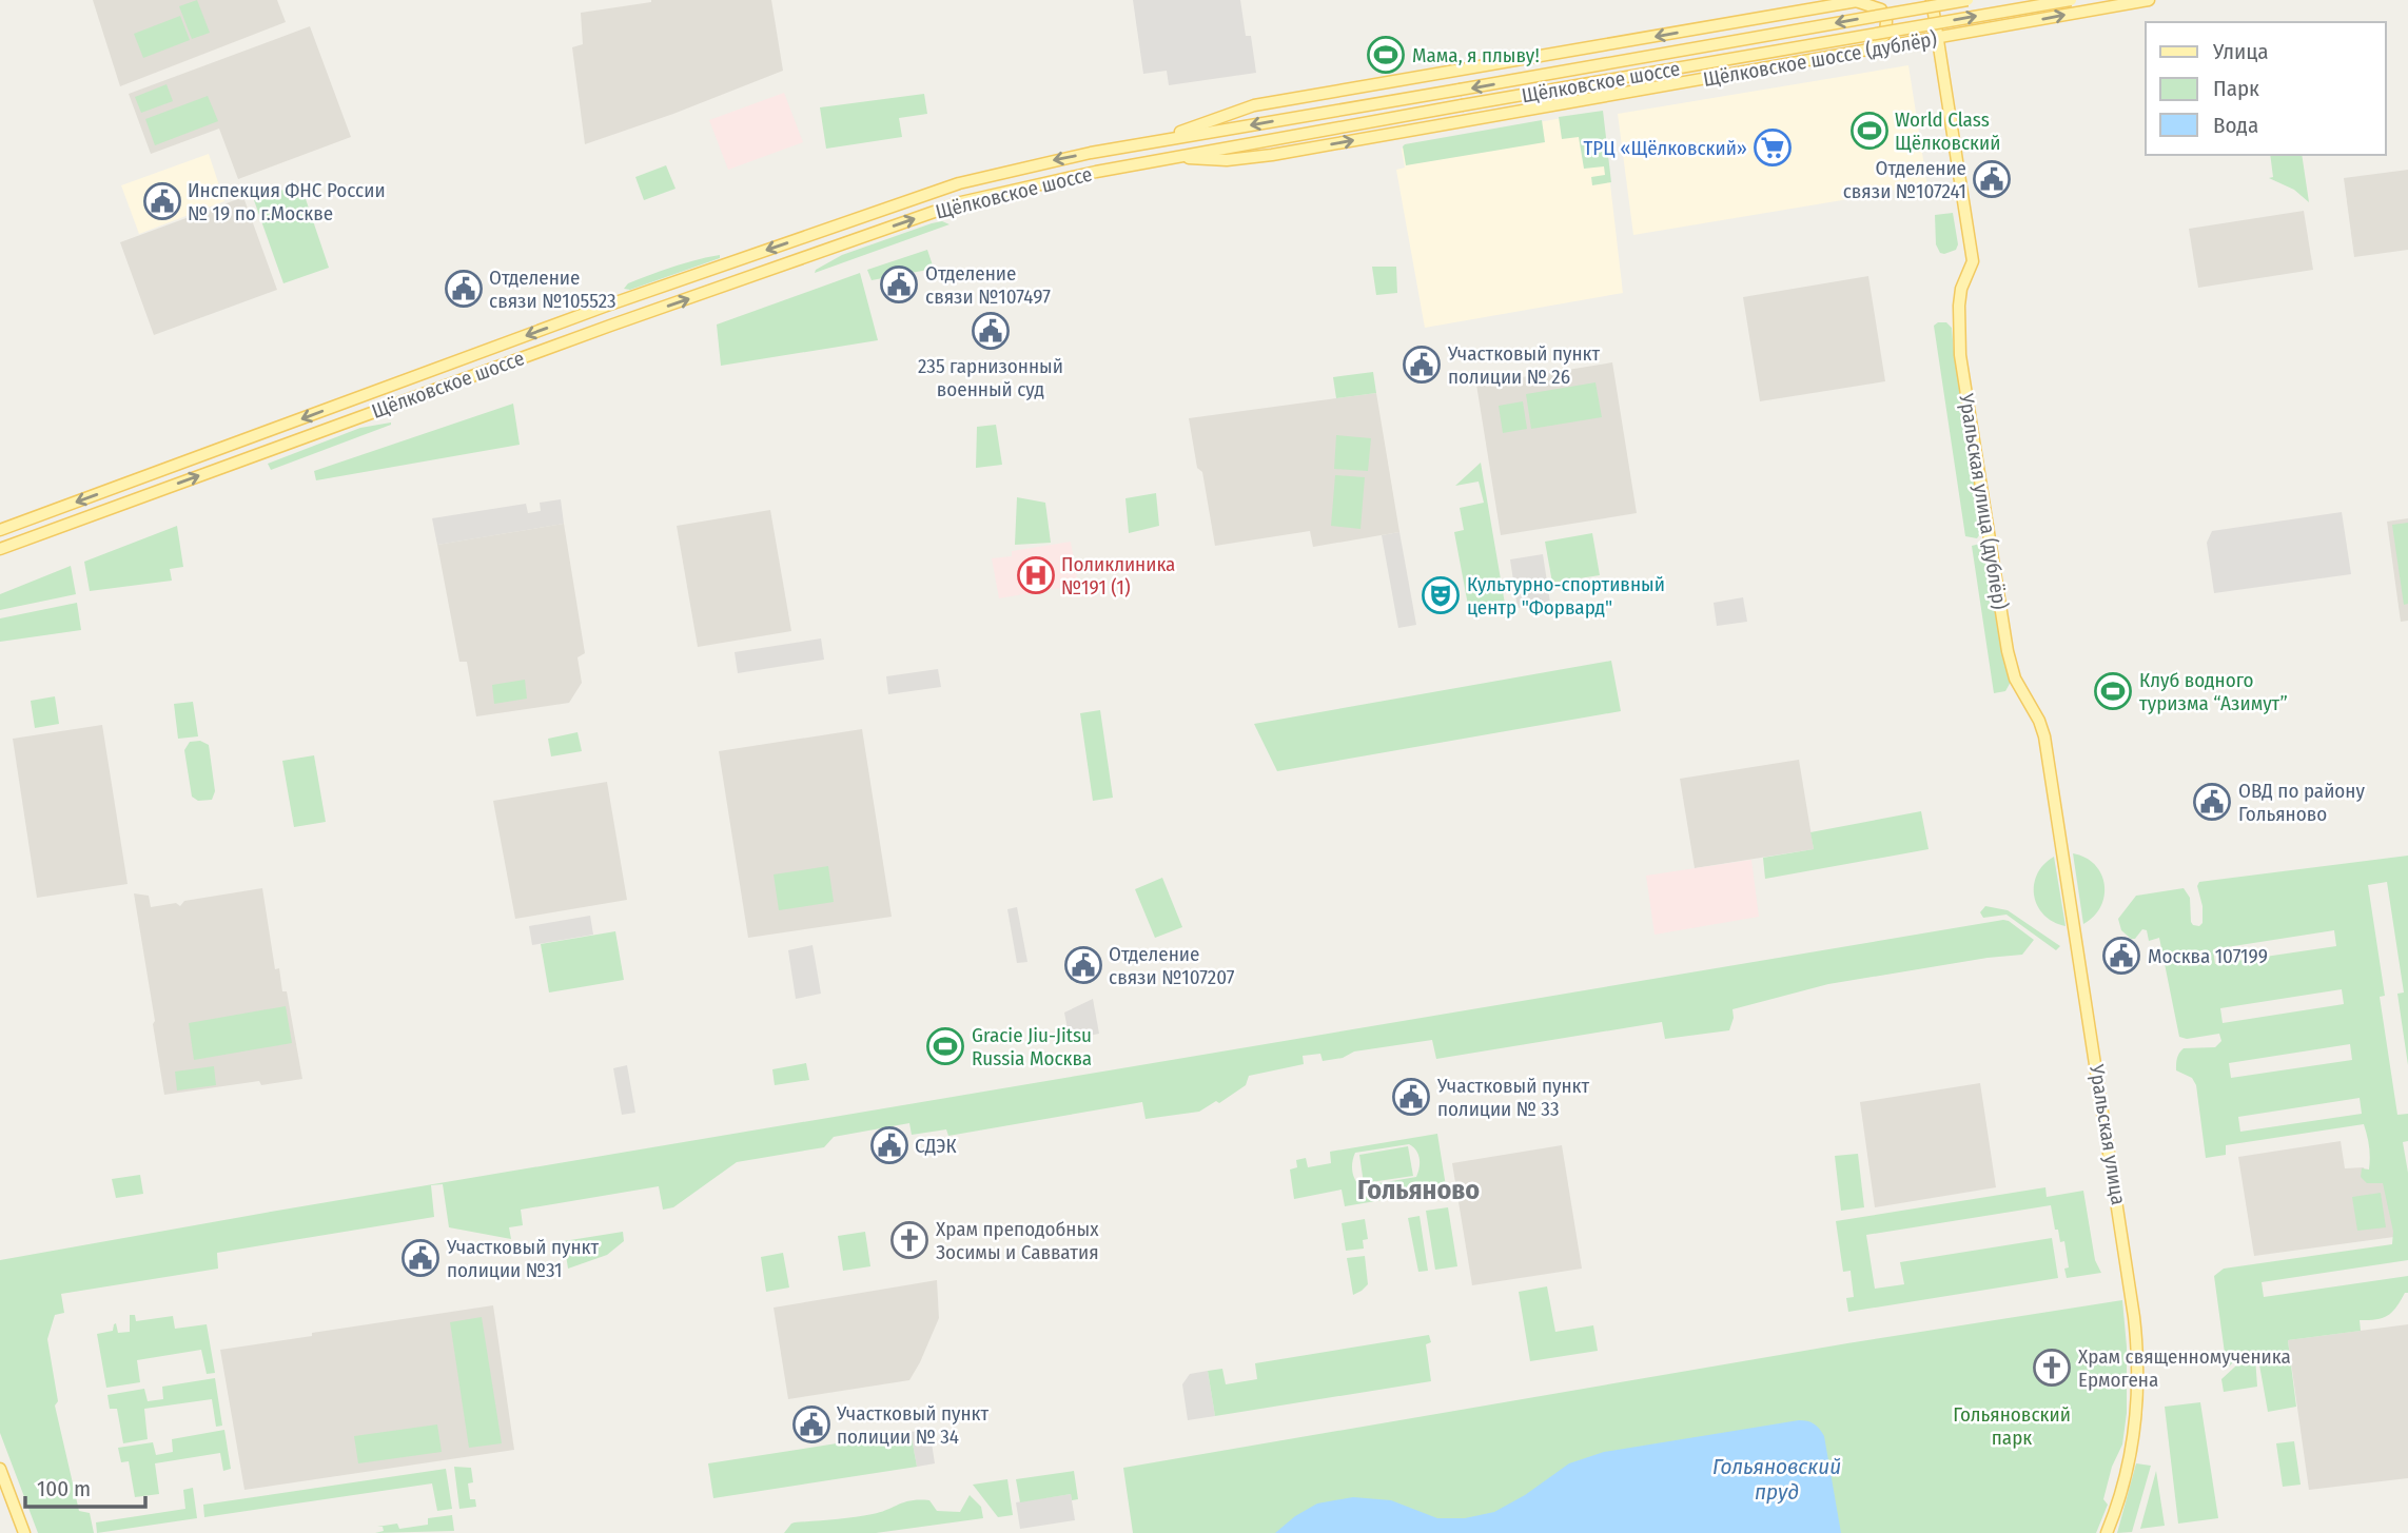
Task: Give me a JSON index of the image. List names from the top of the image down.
{
  "streets": {
    "main road": [
      "Щёлковское шоссе (дублёр)",
      "Щёлковское шоссе",
      "Уральская улица (дублёр)",
      "Уральская улица"
    ]
  },
  "crossings": [
    ["Щёлковское шоссе (дублёр)", "Щёлковское шоссе"],
    ["Щёлковское шоссе (дублёр)", "Уральская улица (дублёр)"],
    ["Уральская улица (дублёр)", "Уральская улица"]
  ],
  "districts": ["Гольяново"],
  "water": ["Гольяновский пруд"],
  "parks": ["Гольяновcкий парк"],
  "places": {
    "sports": [
      "Мама, я плыву!",
      "World Class Щёлковский",
      "Клуб водного туризма “Азимут”",
      "Gracie Jiu-Jitsu Russia Москва"
    ],
    "supermarket": ["ТРЦ «Щёлковский»"],
    "public building": [
      "Отделение связи №107241",
      "Инспекция ФНС России № 19 по г.Москве",
      "Отделение связи №107497",
      "Отделение связи №105523",
      "235 гарнизонный военный суд",
      "Участковый пункт полиции № 26",
      "ОВД по району Гольяново",
      "Москва 107199",
      "Отделение связи №107207",
      "Участковый пункт полиции № 33",
      "СДЭК",
      "Участковый пункт полиции №31",
      "Участковый пункт полиции № 34"
    ],
    "hospital": ["Поликлиника №191 (1)"],
    "theatre": ["Культурно-спортивный центр \"Форвард\""],
    "church": ["Храм преподобных Зосимы и Савватия", "Храм священномученика Ермогена"]
  },
  "legend": ["Улица", "Парк", "Вода"],
  "scale_bar": "100 m"
}
